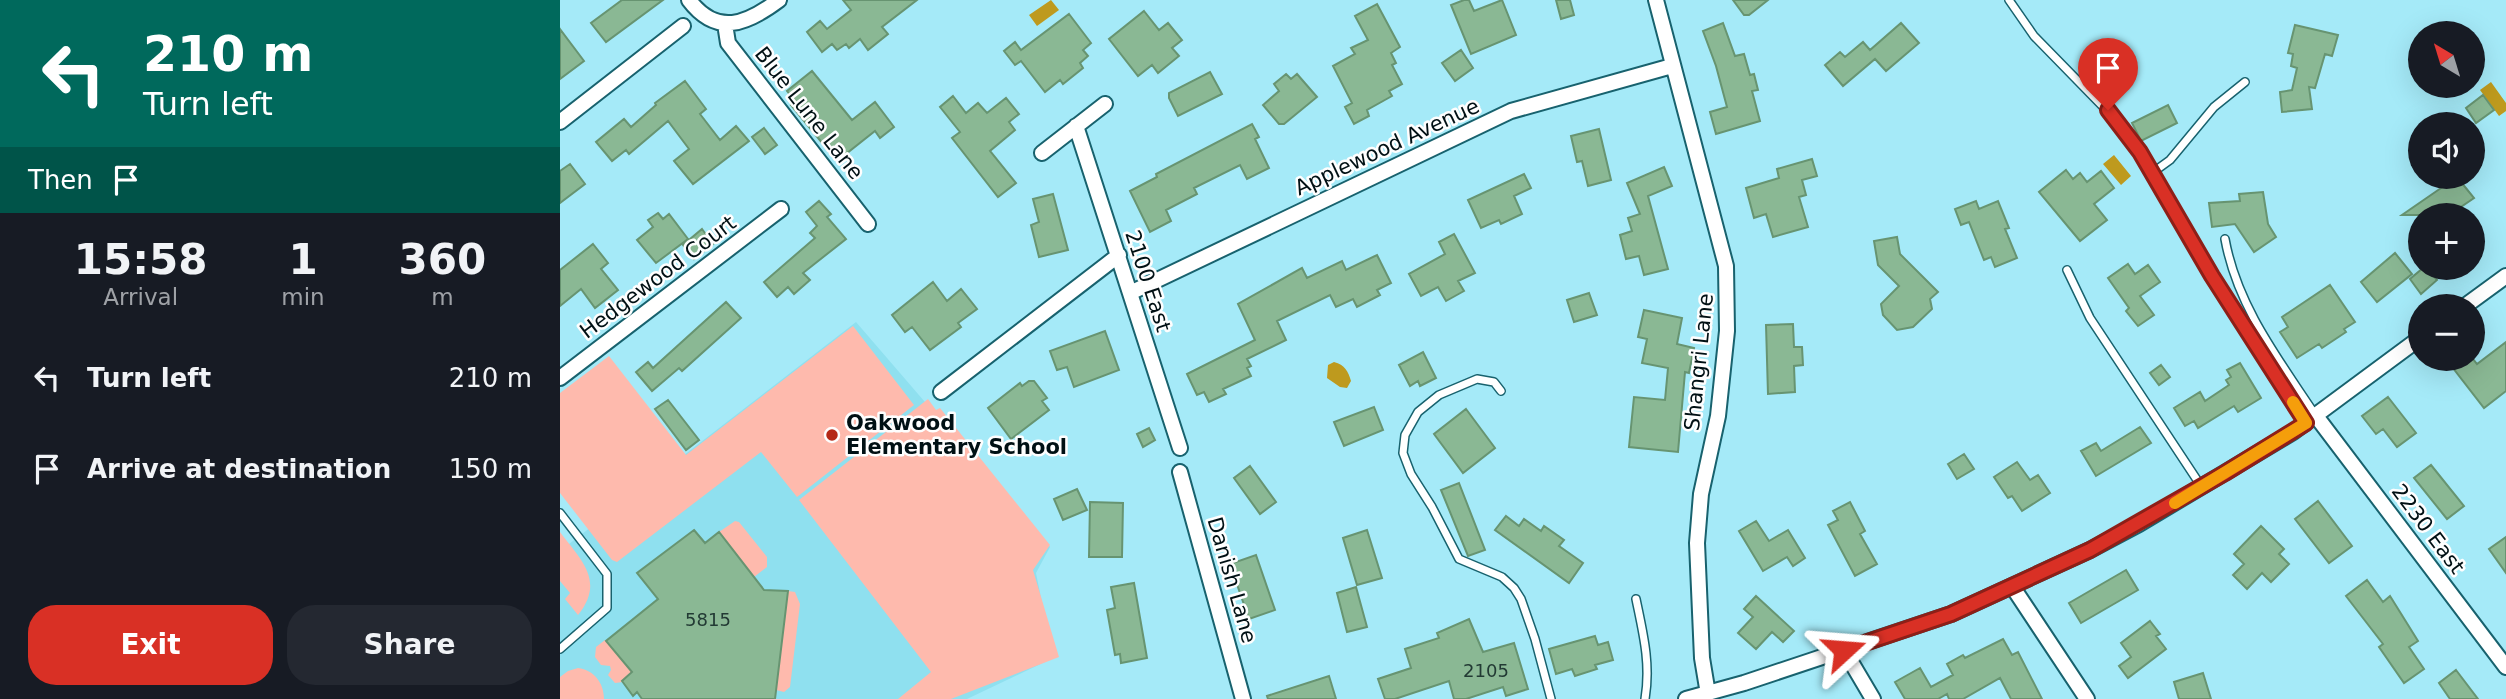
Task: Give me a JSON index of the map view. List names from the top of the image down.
{
  "streets": {
    "street": [
      "Blue Lune Lane",
      "Applewood Avenue",
      "Hedgewood Court",
      "2100 East",
      "Shangri Lane",
      "2230 East",
      "Danish Lane"
    ]
  },
  "crossings": [
    ["Applewood Avenue", "2100 East"],
    ["Applewood Avenue", "Shangri Lane"]
  ],
  "places": ["Oakwood Elementary School"],
  "house_numbers": ["5815", "2105"],
  "north": "top left",
  "page": {
    "turn": ["210 m", "Turn left"],
    "map_buttons": ["+", "−"],
    "then": "Then",
    "eta": [
      "15:58",
      "Arrival",
      "1",
      "min",
      "360",
      "m"
    ],
    "list": [
      {
        "name": "Turn left",
        "value": "210 m"
      },
      {
        "name": "Arrive at destination",
        "value": "150 m"
      }
    ],
    "buttons": ["Exit", "Share"]
  }
}
